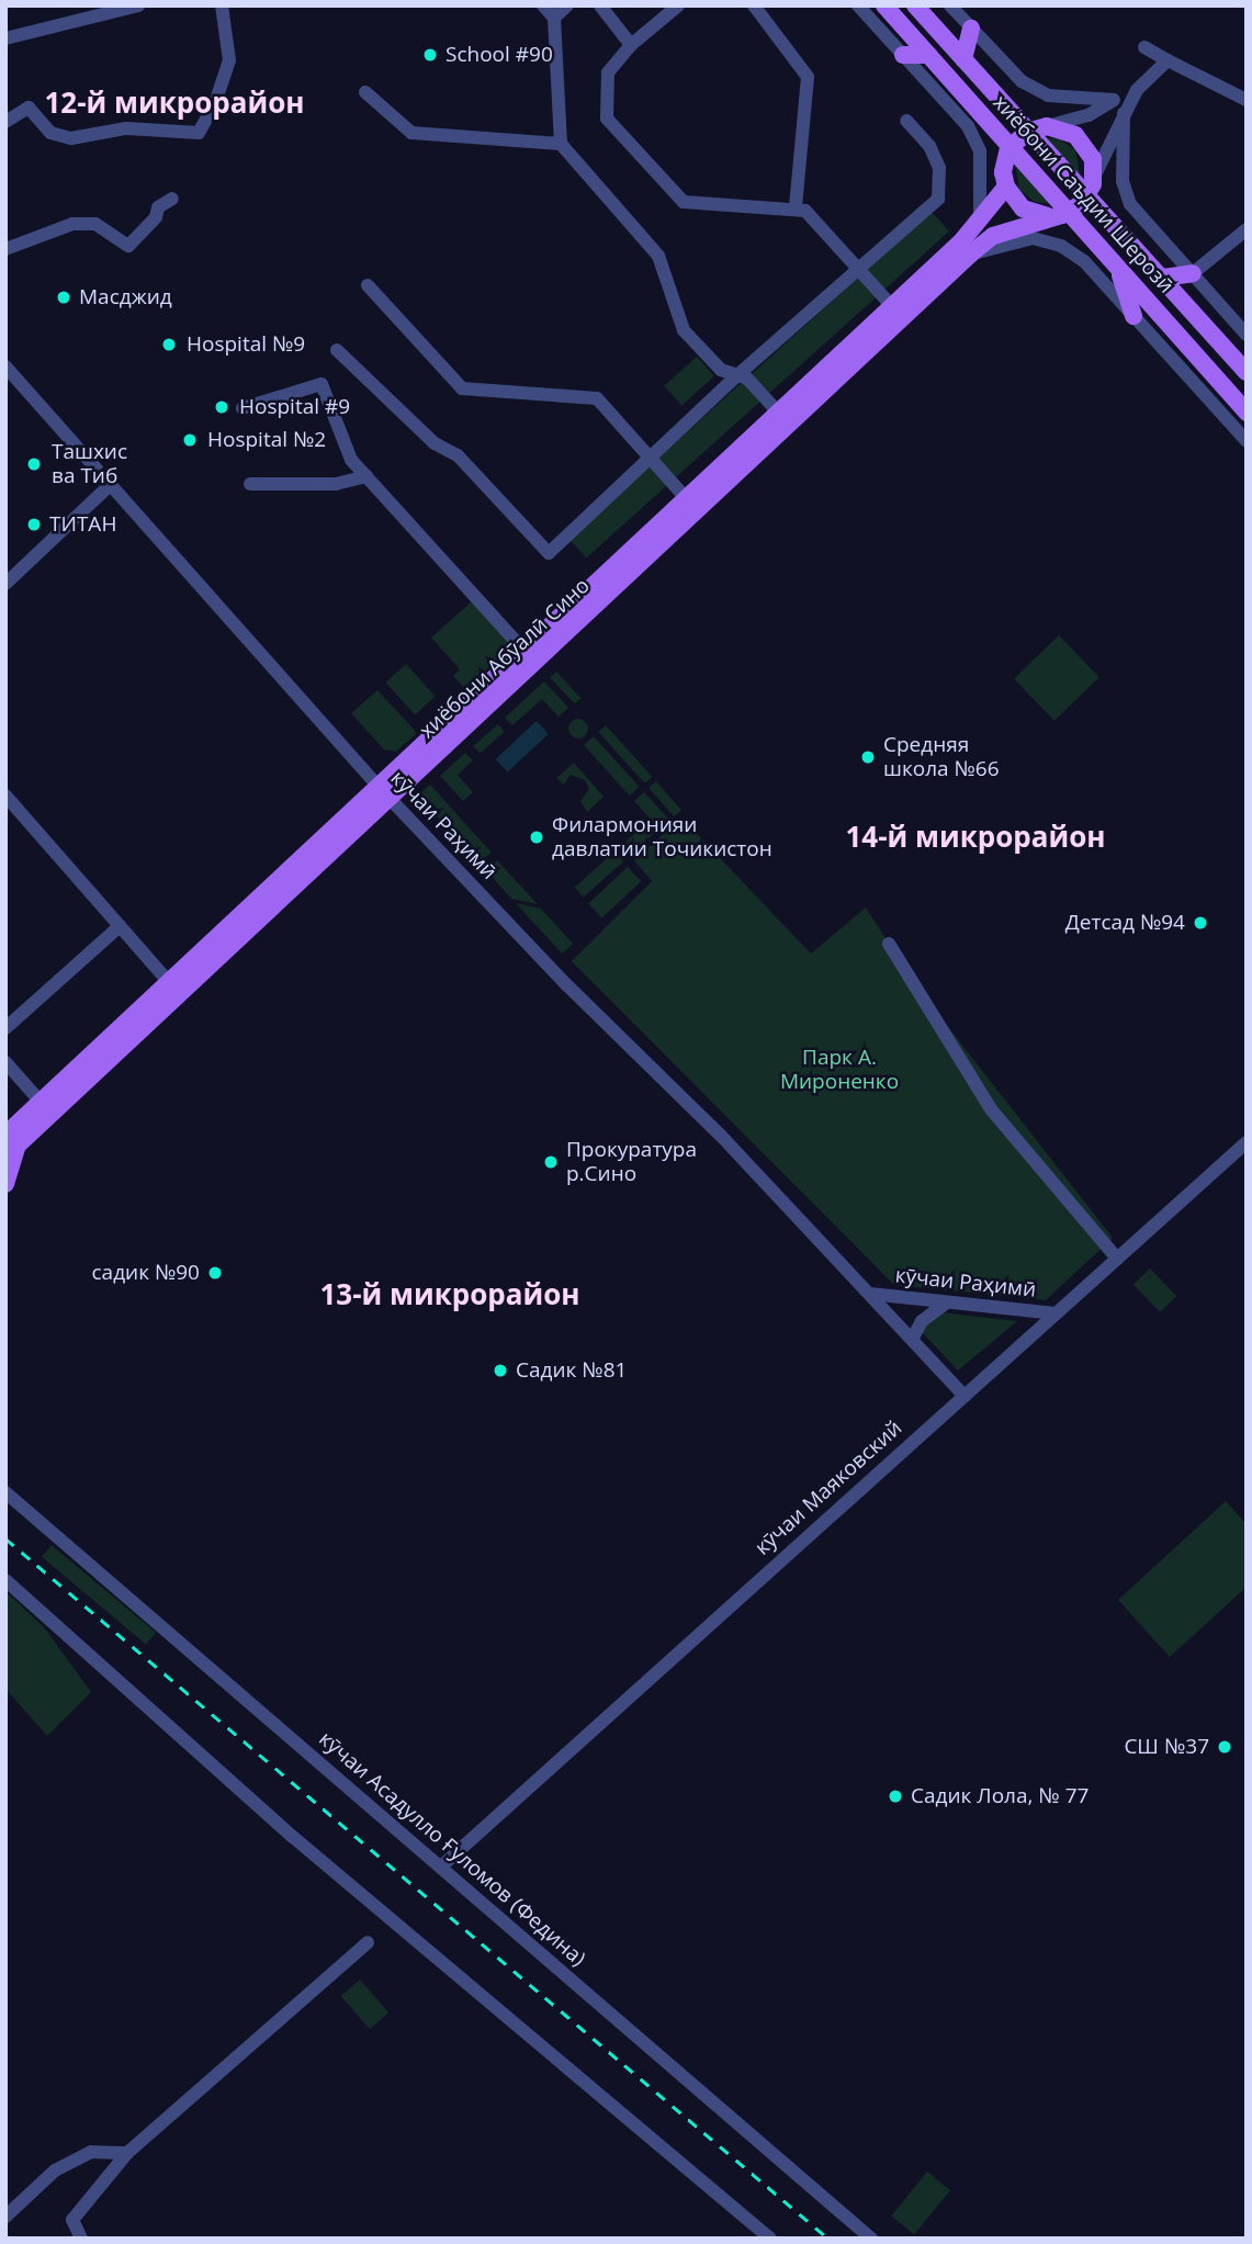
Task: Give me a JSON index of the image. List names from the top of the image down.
{
  "streets": {
    "main road": ["хиёбони Саъдии Шерозӣ", "хиёбони Абӯалӣ Сино"],
    "street": ["кӯчаи Раҳимӣ", "кӯчаи Маяковский", "кӯчаи Асадулло Ғуломов (Федина)"]
  },
  "crossings": [
    ["хиёбони Саъдии Шерозӣ", "хиёбони Абӯалӣ Сино"],
    ["хиёбони Абӯалӣ Сино", "кӯчаи Раҳимӣ"],
    ["кӯчаи Раҳимӣ", "кӯчаи Маяковский"],
    ["кӯчаи Маяковский", "кӯчаи Асадулло Ғуломов (Федина)"]
  ],
  "districts": ["12-й микрорайон", "14-й микрорайон", "13-й микрорайон"],
  "parks": ["Парк А. Мироненко"],
  "places": [
    "School #90",
    "Масджид",
    "Hospital №9",
    "Hospital #9",
    "Hospital №2",
    "Ташхис ва Тиб",
    "ТИТАН",
    "Средняя школа №66",
    "Филармонияи давлатии Точикистон",
    "Детсад №94",
    "Прокуратура р.Сино",
    "садик №90",
    "Садик №81",
    "СШ №37",
    "Садик Лола, № 77"
  ]
}
